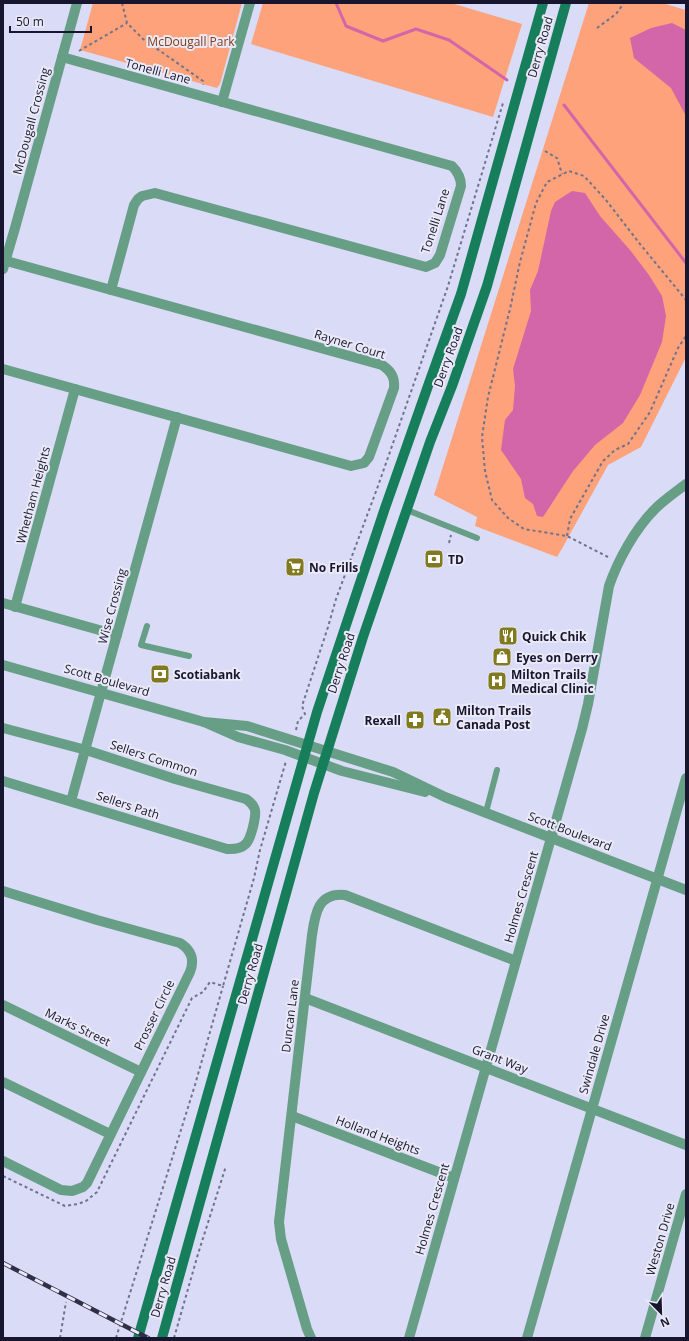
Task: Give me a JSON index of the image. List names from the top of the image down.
{
  "streets": {
    "main road": ["Derry Road"],
    "street": [
      "Tonelli Lane",
      "McDougall Crossing",
      "Rayner Court",
      "Whetham Heights",
      "Wise Crossing",
      "Scott Boulevard",
      "Sellers Common",
      "Sellers Path",
      "Holmes Crescent",
      "Prosser Circle",
      "Duncan Lane",
      "Marks Street",
      "Swindale Drive",
      "Grant Way",
      "Holland Heights",
      "Weston Drive"
    ]
  },
  "crossings": [
    ["Derry Road", "Scott Boulevard"],
    ["Tonelli Lane", "McDougall Crossing"],
    ["Tonelli Lane", "Rayner Court"],
    ["McDougall Crossing", "Rayner Court"],
    ["Rayner Court", "Whetham Heights"],
    ["Rayner Court", "Wise Crossing"],
    ["Wise Crossing", "Scott Boulevard"],
    ["Wise Crossing", "Sellers Common"],
    ["Wise Crossing", "Sellers Path"],
    ["Scott Boulevard", "Holmes Crescent"],
    ["Scott Boulevard", "Swindale Drive"],
    ["Sellers Common", "Sellers Path"],
    ["Holmes Crescent", "Duncan Lane"],
    ["Holmes Crescent", "Grant Way"],
    ["Holmes Crescent", "Holland Heights"],
    ["Prosser Circle", "Marks Street"],
    ["Duncan Lane", "Grant Way"],
    ["Duncan Lane", "Holland Heights"],
    ["Swindale Drive", "Grant Way"]
  ],
  "parks": ["McDougall Park"],
  "places": {
    "bank": ["TD", "Scotiabank"],
    "supermarket": ["No Frills"],
    "restaurant": ["Quick Chik"],
    "shop": ["Eyes on Derry"],
    "hospital": ["Milton Trails Medical Clinic"],
    "public building": ["Milton Trails Canada Post"],
    "pharmacy": ["Rexall"]
  },
  "scale_bar": "50 m",
  "north": "bottom right"
}
